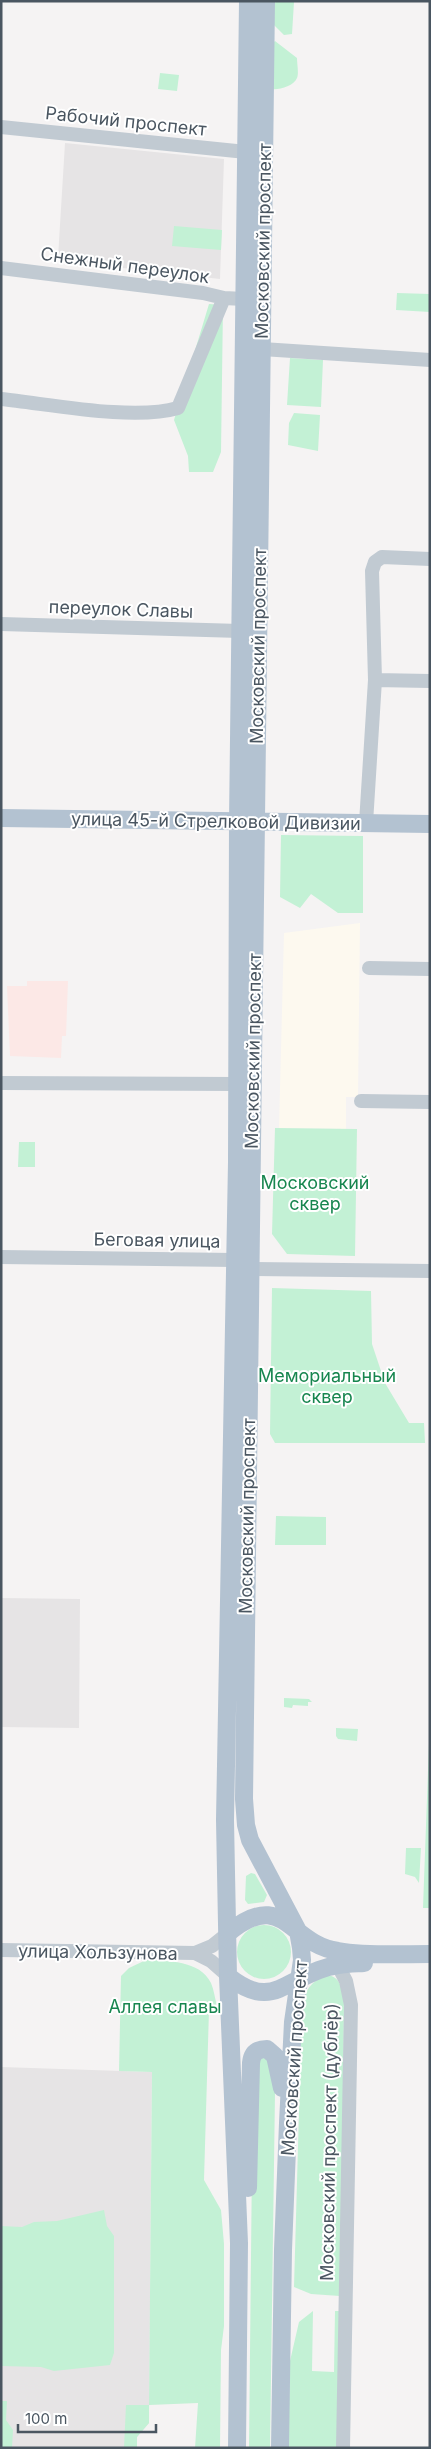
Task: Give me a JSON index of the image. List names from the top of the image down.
{
  "streets": {
    "main road": ["Московский проспект", "улица 45-й Стрелковой Дивизии", "улица Хользунова"],
    "street": [
      "Рабочий проспект",
      "Снежный переулок",
      "переулок Славы",
      "Беговая улица",
      "Московский проспект (дублёр)"
    ]
  },
  "crossings": [
    ["Рабочий проспект", "Московский проспект"],
    ["Московский проспект", "Снежный переулок"],
    ["Московский проспект", "переулок Славы"],
    ["Московский проспект", "улица 45-й Стрелковой Дивизии"],
    ["Московский проспект", "Беговая улица"],
    ["Московский проспект", "улица Хользунова"],
    ["улица Хользунова", "Московский проспект (дублёр)"]
  ],
  "parks": ["Московский сквер", "Мемориальный сквер", "Аллея славы"],
  "scale_bar": "100 m"
}
